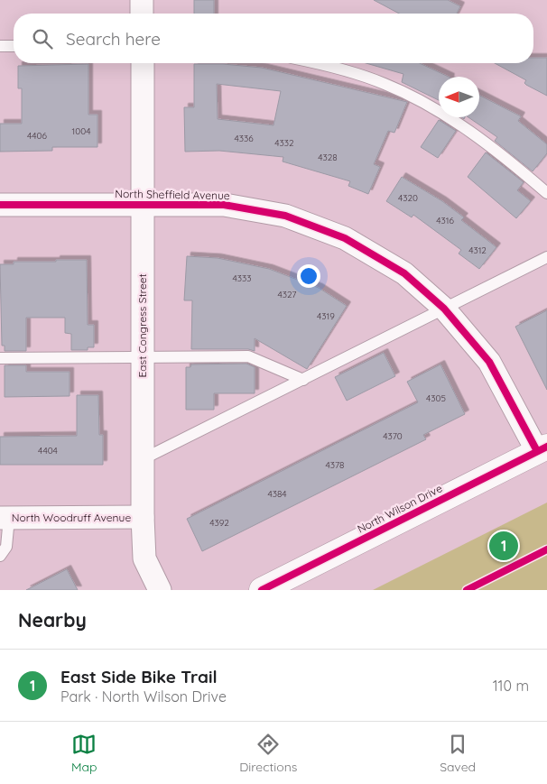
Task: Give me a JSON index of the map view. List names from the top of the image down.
{
  "streets": {
    "street": [
      "North Sheffield Avenue",
      "East Congress Street",
      "North Wilson Drive",
      "North Woodruff Avenue"
    ]
  },
  "crossings": [
    ["North Sheffield Avenue", "East Congress Street"],
    ["North Sheffield Avenue", "North Wilson Drive"],
    ["East Congress Street", "North Woodruff Avenue"]
  ],
  "house_numbers": [
    "1004",
    "4406",
    "4336",
    "4332",
    "4328",
    "4320",
    "4316",
    "4312",
    "4333",
    "4327",
    "4319",
    "4305",
    "4370",
    "4404",
    "4378",
    "4384",
    "4392"
  ],
  "north": "left",
  "page": {
    "search": "Search here",
    "pins": "1",
    "heading": "Nearby",
    "list": [
      {
        "mark": "1",
        "name": "East Side Bike Trail",
        "note": "Park · North Wilson Drive",
        "value": "110 m"
      }
    ],
    "nav": ["Map", "Directions", "Saved"]
  }
}
